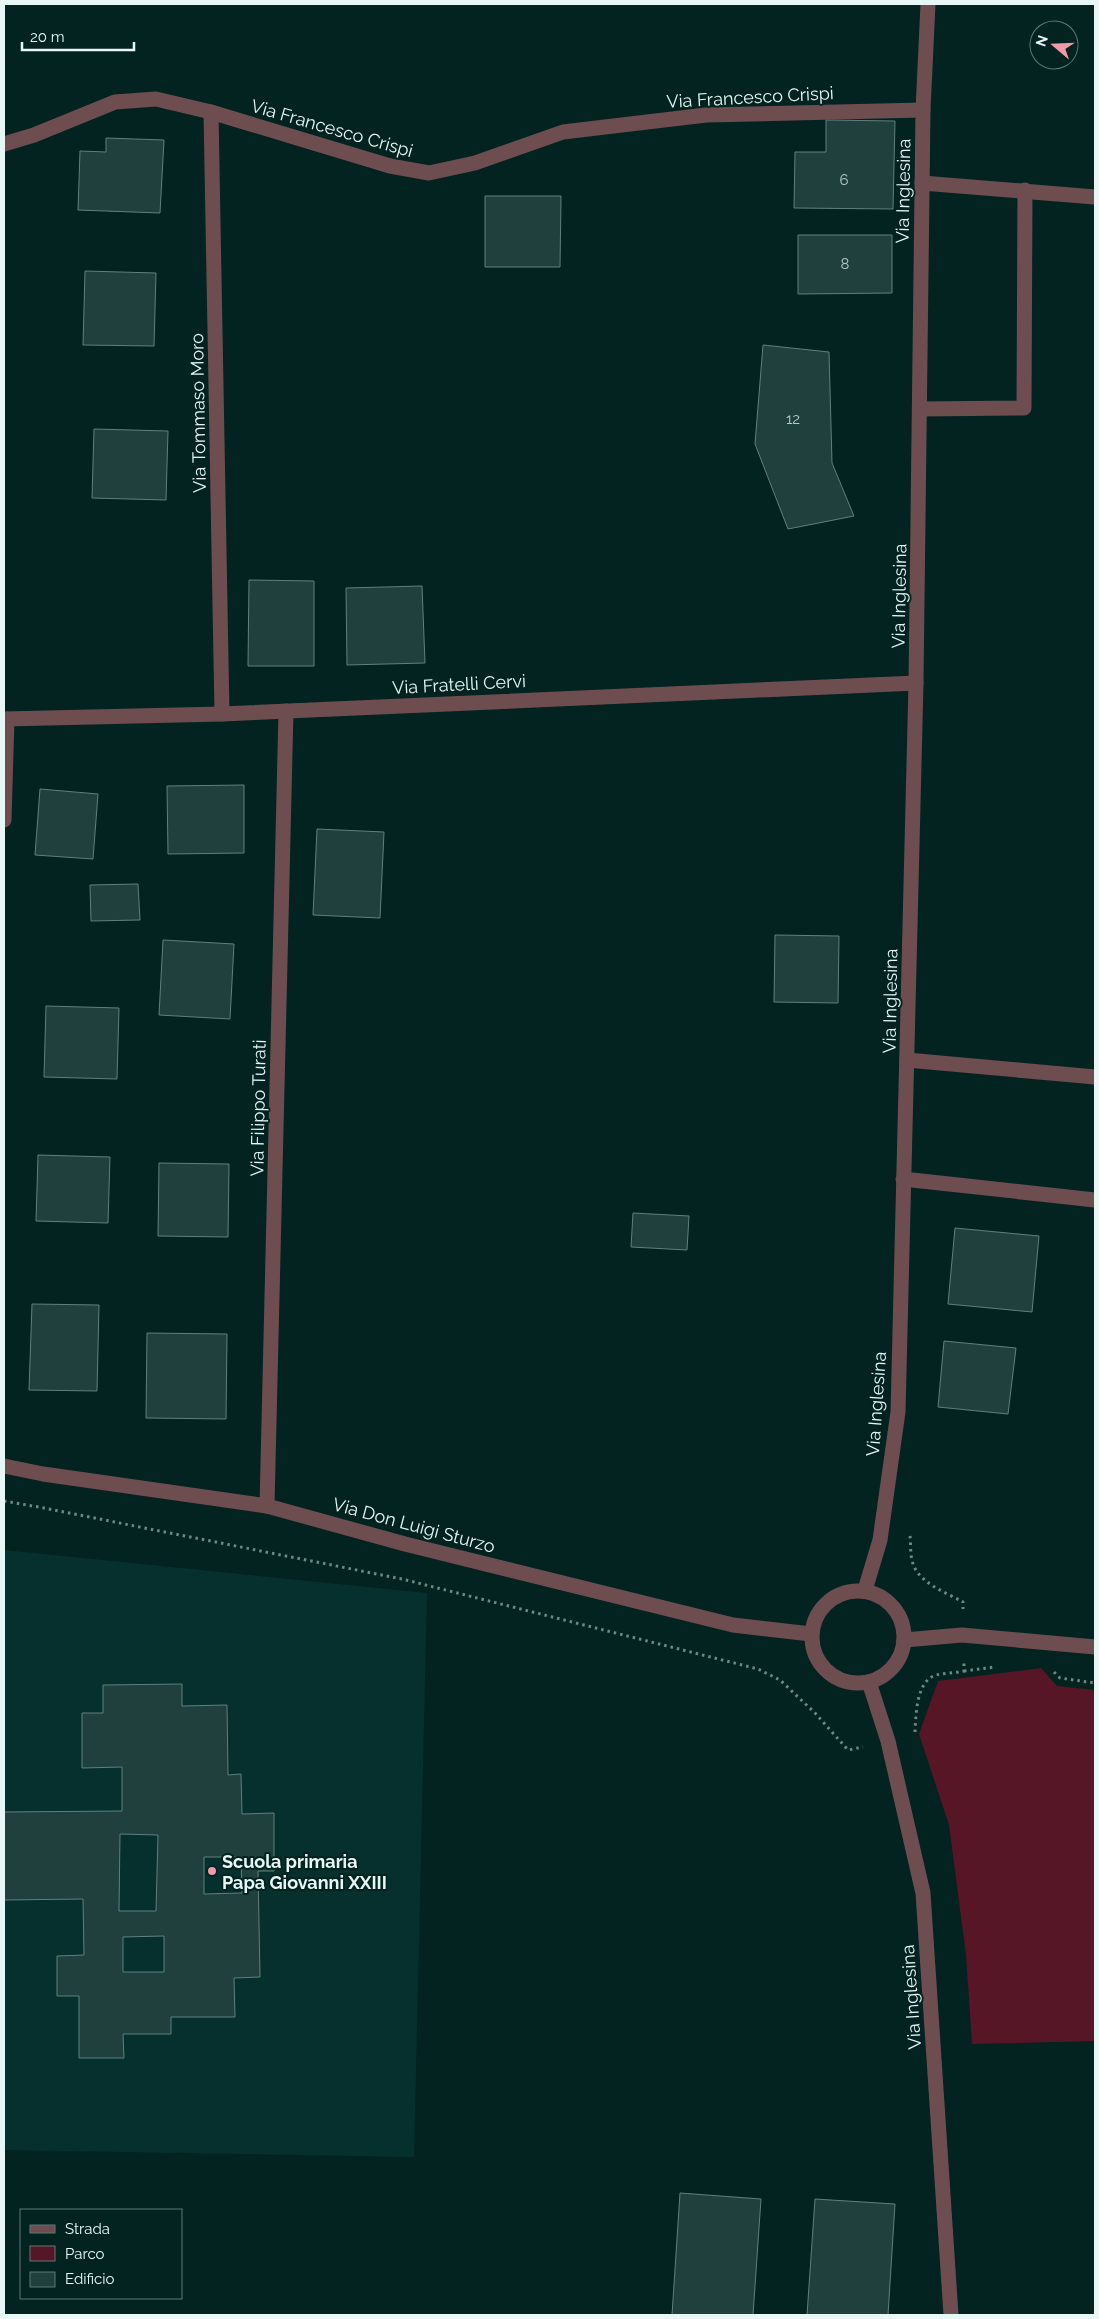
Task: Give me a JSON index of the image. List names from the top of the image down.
{
  "streets": {
    "street": [
      "Via Francesco Crispi",
      "Via Inglesina",
      "Via Tommaso Moro",
      "Via Fratelli Cervi",
      "Via Filippo Turati",
      "Via Don Luigi Sturzo"
    ]
  },
  "crossings": [
    ["Via Francesco Crispi", "Via Inglesina"],
    ["Via Francesco Crispi", "Via Tommaso Moro"],
    ["Via Inglesina", "Via Fratelli Cervi"],
    ["Via Inglesina", "Via Don Luigi Sturzo"],
    ["Via Tommaso Moro", "Via Fratelli Cervi"],
    ["Via Fratelli Cervi", "Via Filippo Turati"],
    ["Via Filippo Turati", "Via Don Luigi Sturzo"]
  ],
  "places": ["Scuola primaria Papa Giovanni XXIII"],
  "house_numbers": ["6", "8", "12"],
  "legend": ["Strada", "Parco", "Edificio"],
  "scale_bar": "20 m",
  "north": "left"
}
